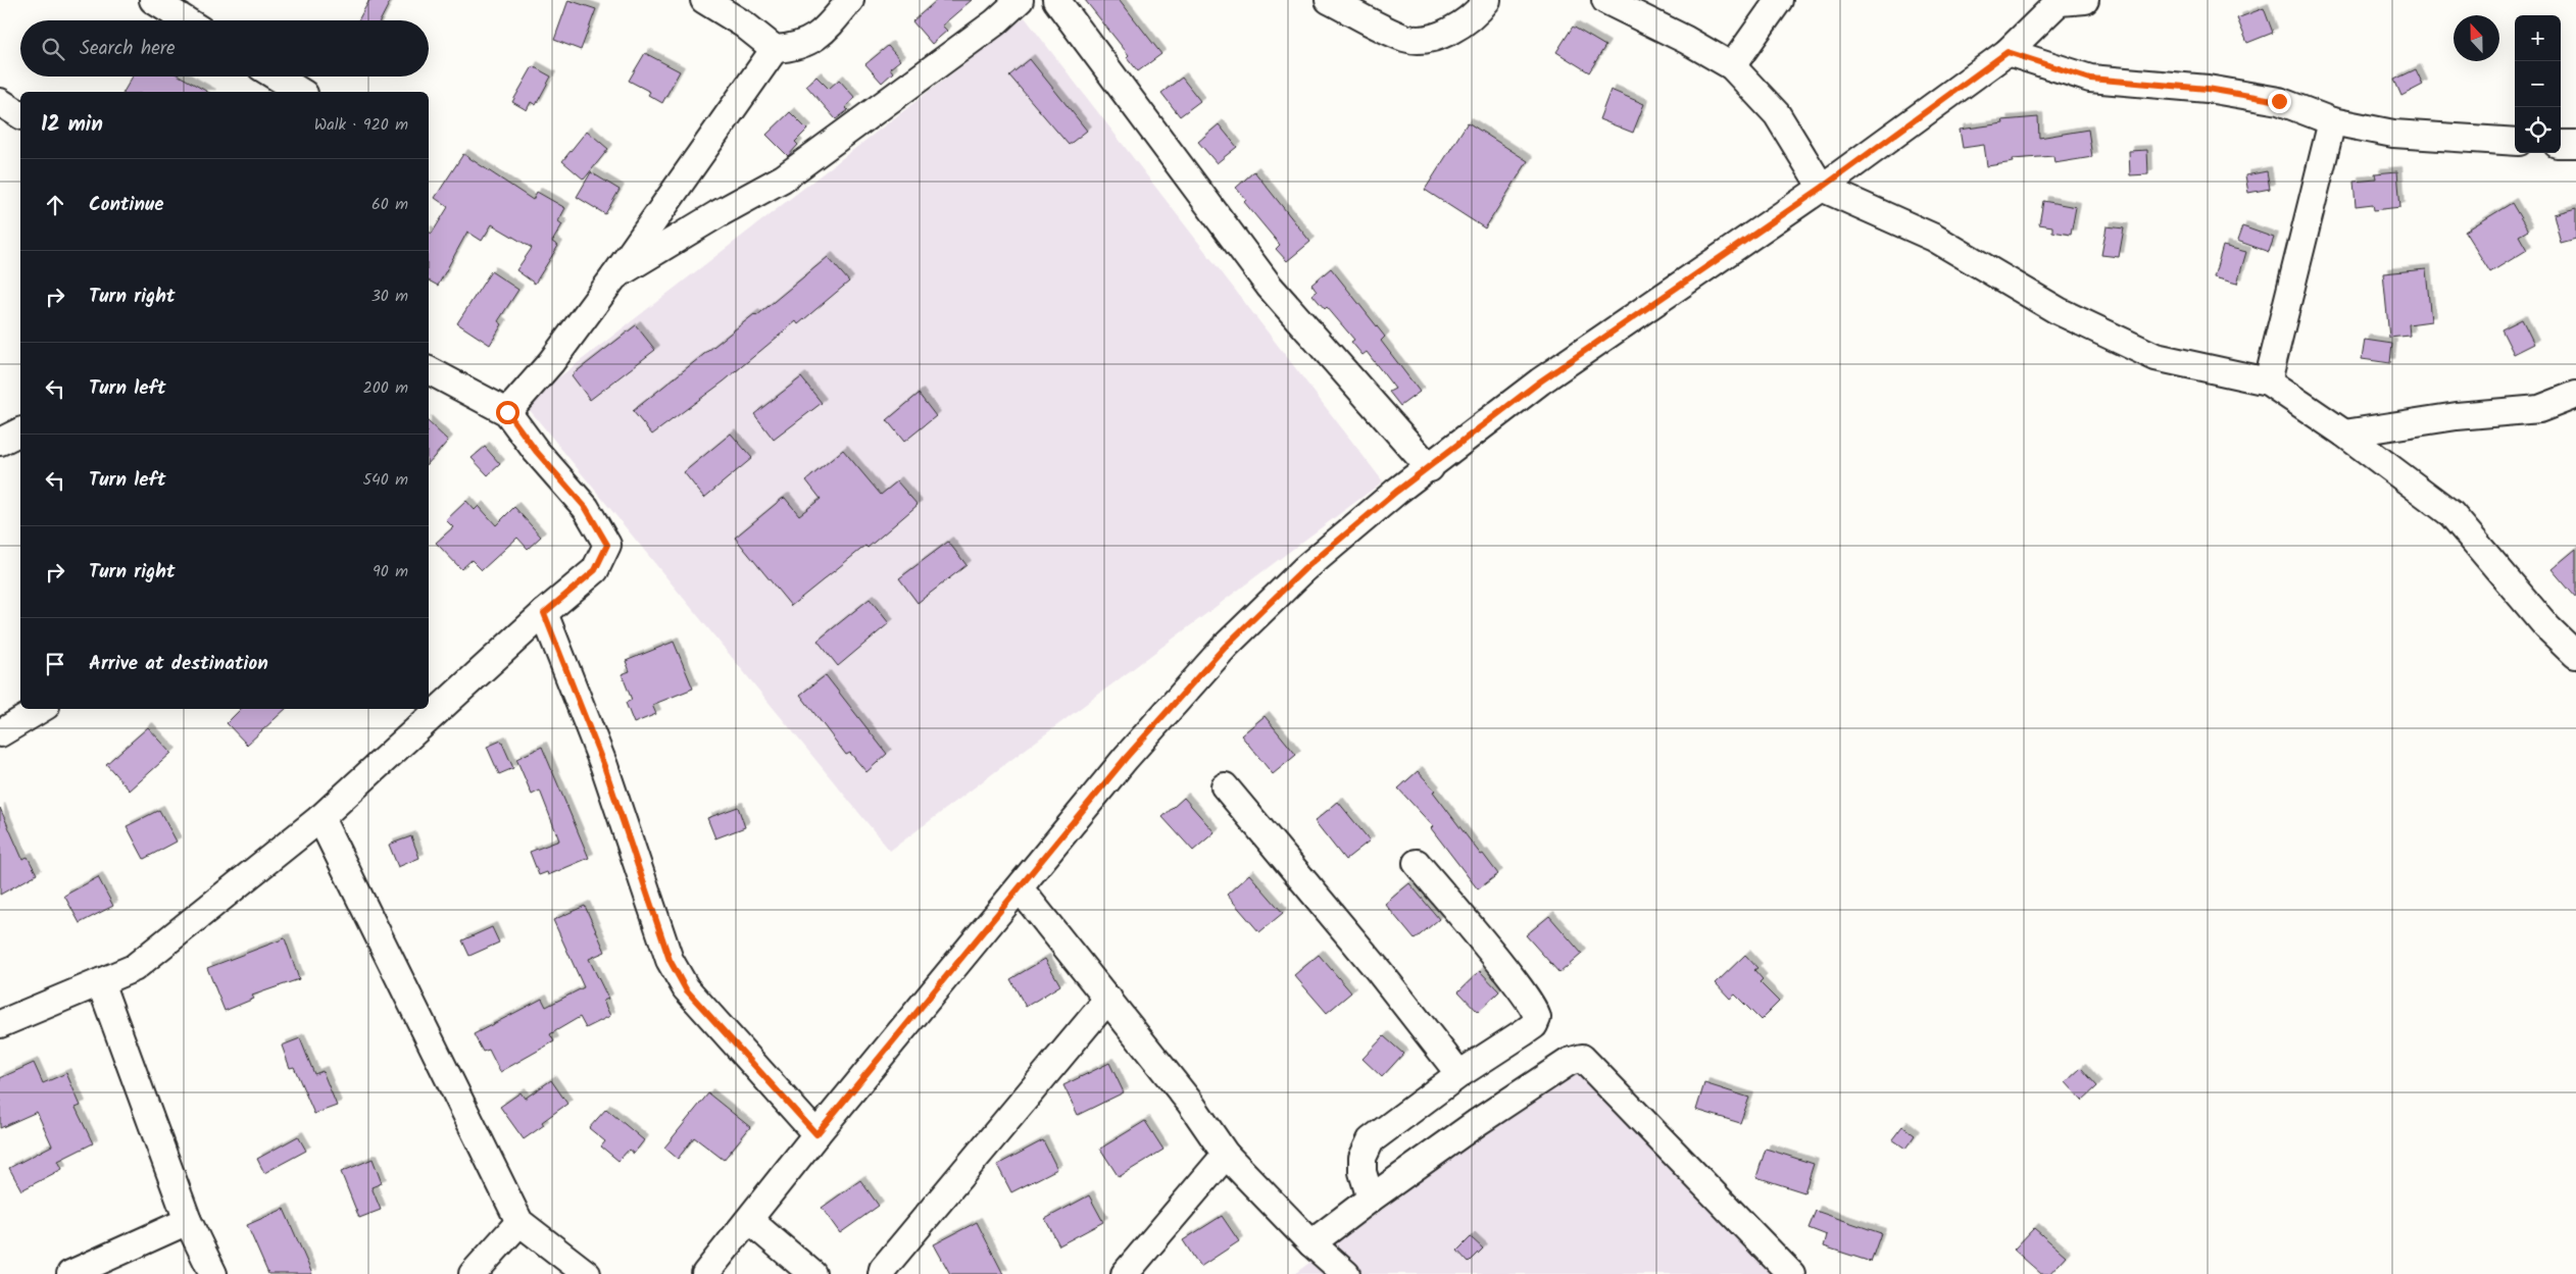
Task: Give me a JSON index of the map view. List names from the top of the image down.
{
  "north": "top",
  "page": {
    "map_buttons": ["+", "−"],
    "search": "Search here",
    "heading": ["12 min", "Walk · 920 m"],
    "list": [
      ["Continue", "60 m"],
      ["Turn right", "30 m"],
      ["Turn left", "200 m"],
      ["Turn left", "540 m"],
      ["Turn right", "90 m"],
      "Arrive at destination"
    ]
  }
}
